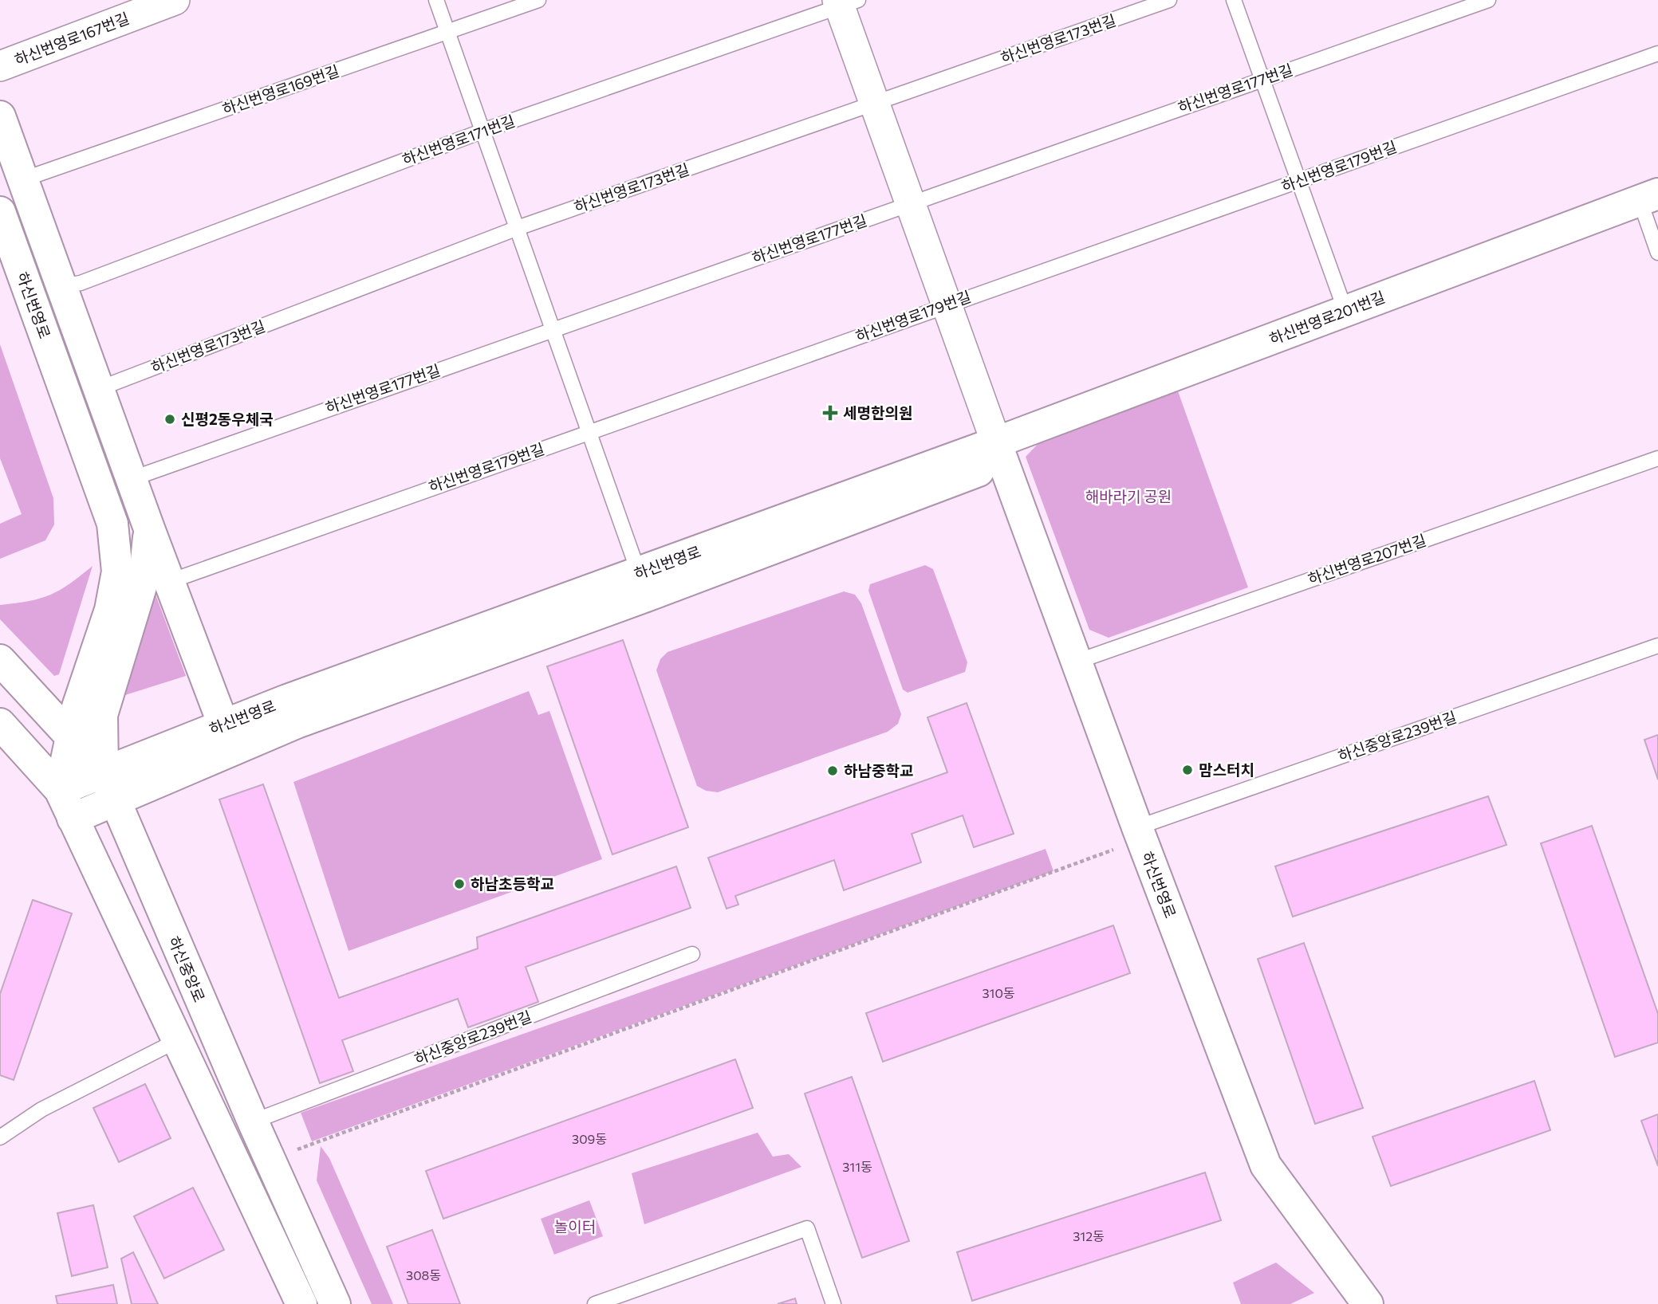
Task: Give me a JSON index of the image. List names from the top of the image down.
{
  "streets": {
    "street": [
      "하신번영로167번길",
      "하신번영로",
      "하신번영로201번길",
      "하신중앙로"
    ],
    "lane": [
      "하신번영로173번길",
      "하신번영로177번길",
      "하신번영로169번길",
      "하신번영로171번길",
      "하신번영로179번길",
      "하신번영로207번길",
      "하신중앙로239번길"
    ]
  },
  "crossings": [
    ["하신번영로", "하신번영로201번길"],
    ["하신번영로", "하신번영로207번길"],
    ["하신번영로", "하신중앙로239번길"],
    ["하신번영로", "하신중앙로"],
    ["하신중앙로239번길", "하신중앙로"]
  ],
  "parks": ["해바라기 공원", "놀이터"],
  "places": {
    "health": ["세명한의원"],
    "other": [
      "신평2동우체국",
      "맘스터치",
      "하남중학교",
      "하남초등학교"
    ]
  },
  "house_numbers": [
    "310동",
    "309동",
    "311동",
    "312동",
    "308동"
  ]
}
